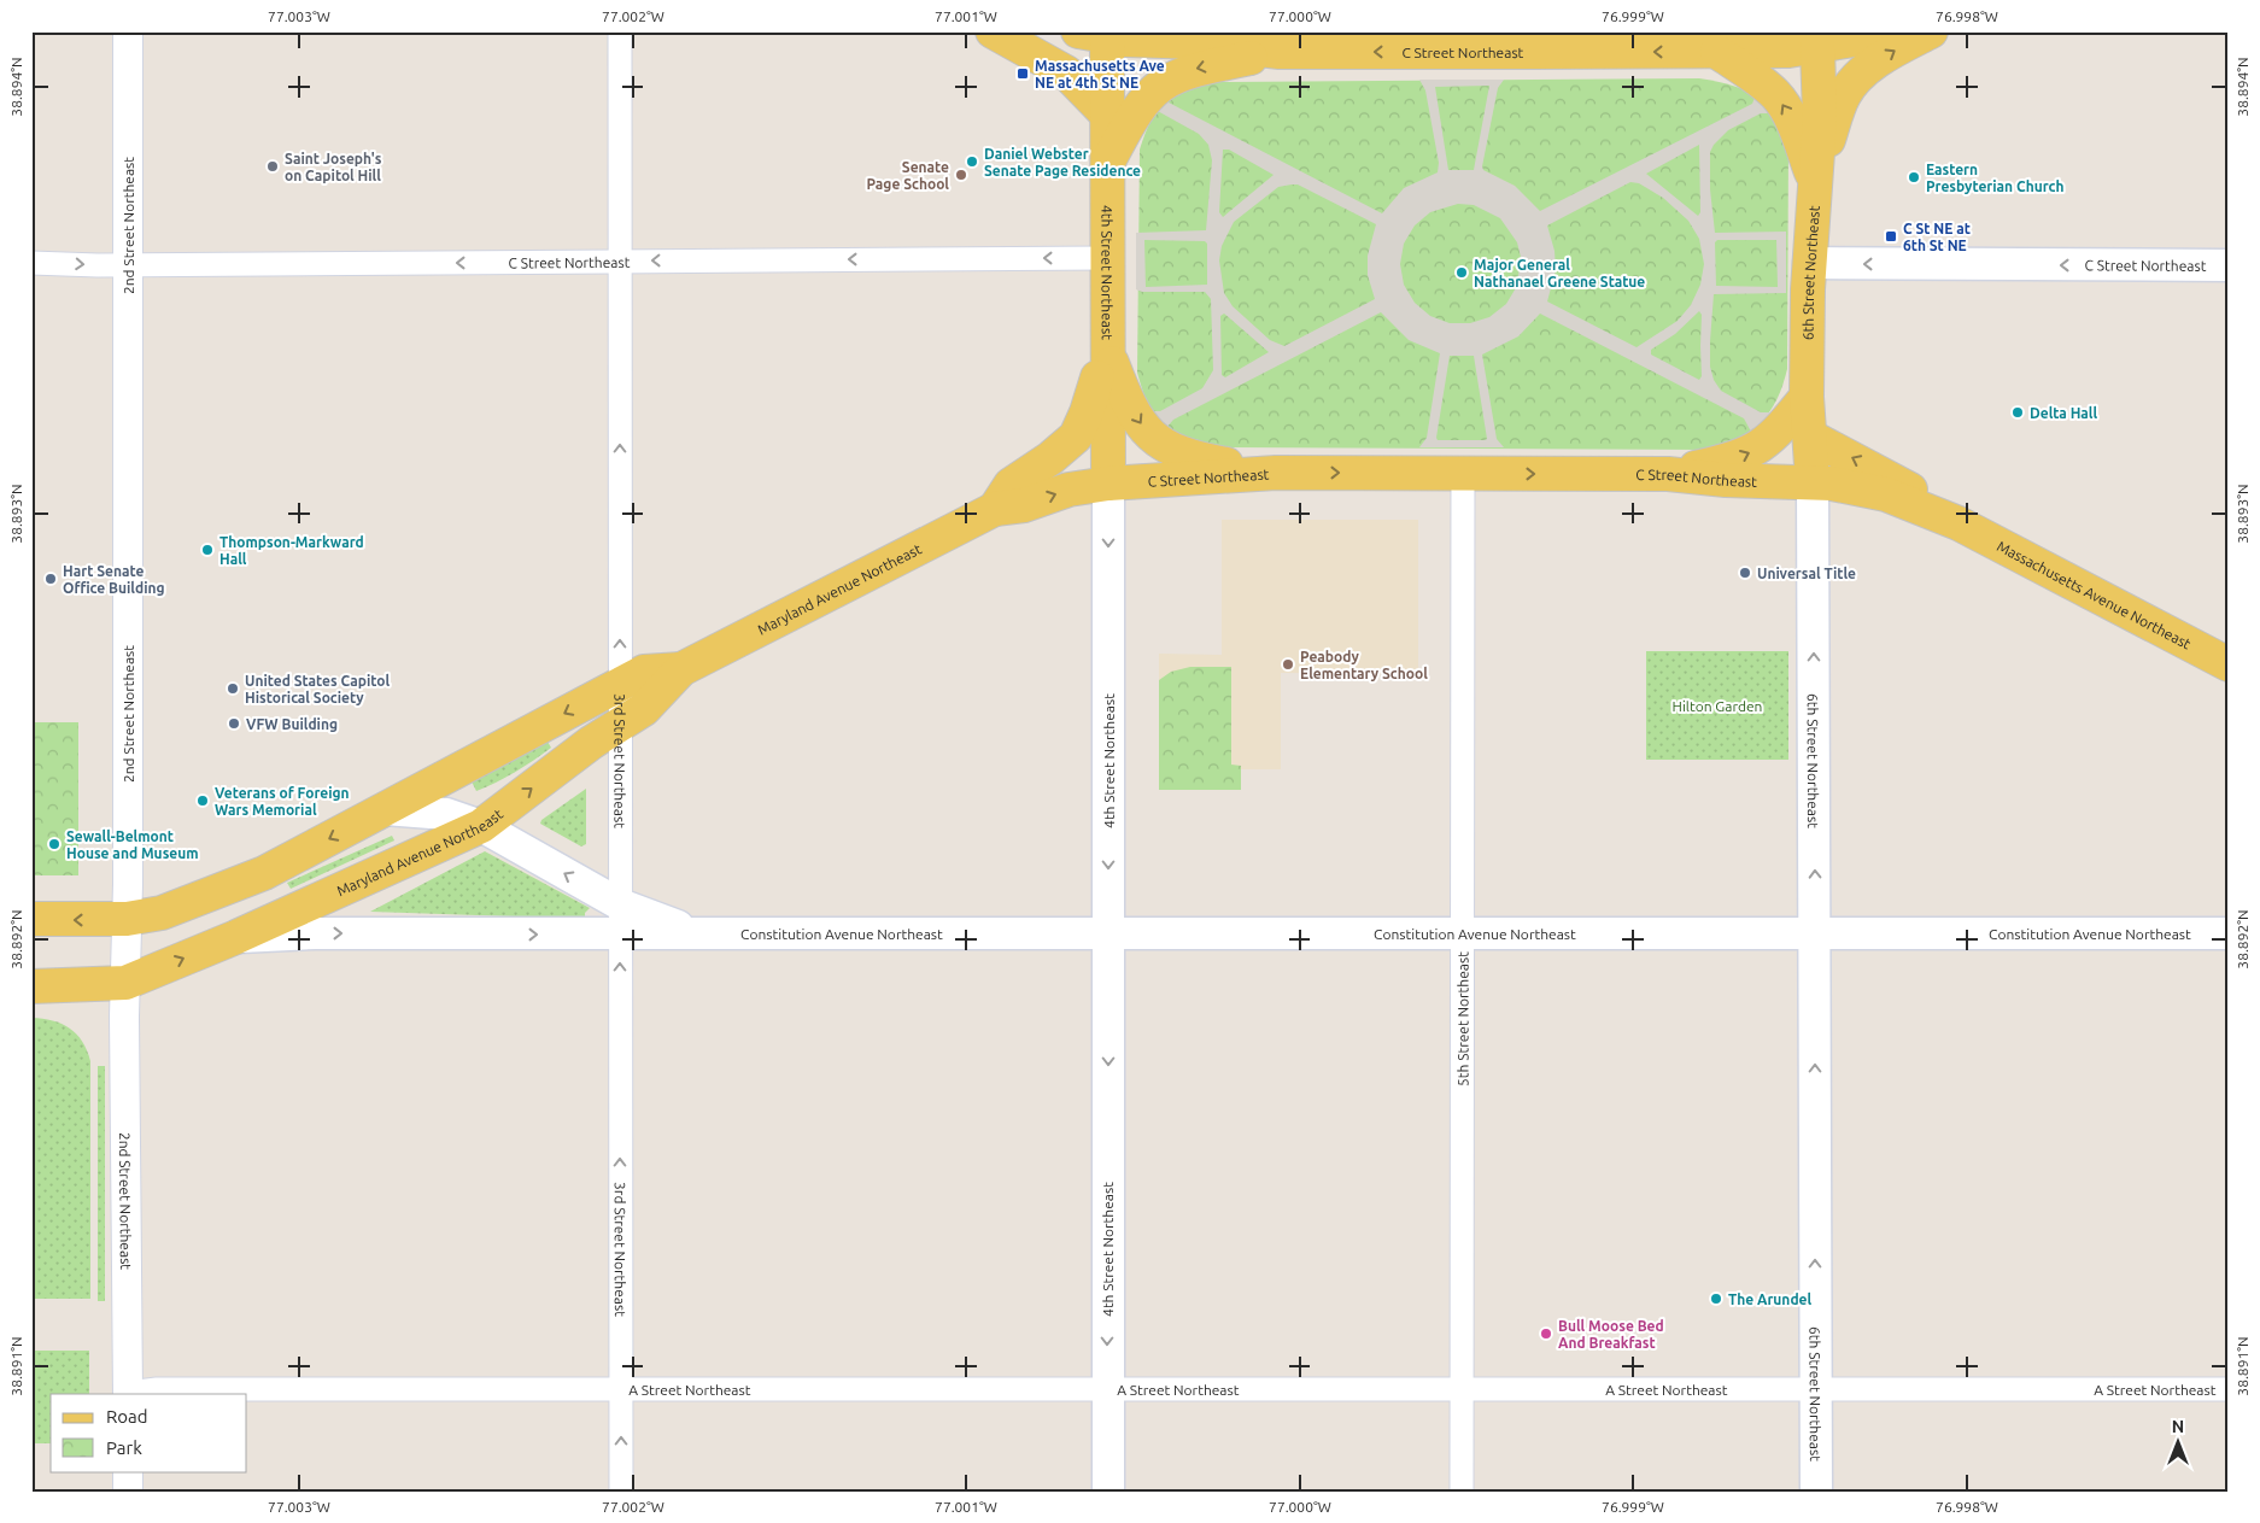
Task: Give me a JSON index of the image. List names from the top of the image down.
{
  "streets": {
    "main road": [
      "C Street Northeast",
      "4th Street Northeast",
      "6th Street Northeast",
      "Maryland Avenue Northeast",
      "Massachusetts Avenue Northeast",
      "Constitution Avenue Northeast"
    ],
    "street": [
      "2nd Street Northeast",
      "3rd Street Northeast",
      "5th Street Northeast",
      "A Street Northeast"
    ]
  },
  "crossings": [
    ["C Street Northeast", "2nd Street Northeast"],
    ["C Street Northeast", "4th Street Northeast"],
    ["C Street Northeast", "6th Street Northeast"],
    ["C Street Northeast", "Maryland Avenue Northeast"],
    ["C Street Northeast", "Massachusetts Avenue Northeast"],
    ["C Street Northeast", "3rd Street Northeast"],
    ["C Street Northeast", "5th Street Northeast"],
    ["2nd Street Northeast", "Maryland Avenue Northeast"],
    ["2nd Street Northeast", "A Street Northeast"],
    ["4th Street Northeast", "Maryland Avenue Northeast"],
    ["4th Street Northeast", "Constitution Avenue Northeast"],
    ["4th Street Northeast", "A Street Northeast"],
    ["6th Street Northeast", "Massachusetts Avenue Northeast"],
    ["6th Street Northeast", "Constitution Avenue Northeast"],
    ["6th Street Northeast", "A Street Northeast"],
    ["Maryland Avenue Northeast", "3rd Street Northeast"],
    ["Maryland Avenue Northeast", "Constitution Avenue Northeast"],
    ["3rd Street Northeast", "Constitution Avenue Northeast"],
    ["3rd Street Northeast", "A Street Northeast"],
    ["Constitution Avenue Northeast", "5th Street Northeast"],
    ["5th Street Northeast", "A Street Northeast"]
  ],
  "one_way": ["4th Street Northeast", "6th Street Northeast", "3rd Street Northeast"],
  "parks": ["Hilton Garden"],
  "places": {
    "transit": ["Massachusetts Ave NE at 4th St NE", "C St NE at 6th St NE"],
    "other": [
      "Daniel Webster Senate Page Residence",
      "Saint Joseph's on Capitol Hill",
      "Senate Page School",
      "Eastern Presbyterian Church",
      "Major General Nathanael Greene Statue",
      "Delta Hall",
      "Thompson-Markward Hall",
      "Universal Title",
      "Hart Senate Office Building",
      "Peabody Elementary School",
      "United States Capitol Historical Society",
      "VFW Building",
      "Veterans of Foreign Wars Memorial",
      "Sewall-Belmont House and Museum",
      "The Arundel",
      "Bull Moose Bed And Breakfast"
    ]
  },
  "legend": ["Road", "Park"],
  "north": "top",
  "coordinates": [
    "77.003°W",
    "77.002°W",
    "77.001°W",
    "77.000°W",
    "76.999°W",
    "76.998°W",
    "38.894°N",
    "38.893°N",
    "38.892°N",
    "38.891°N"
  ]
}
